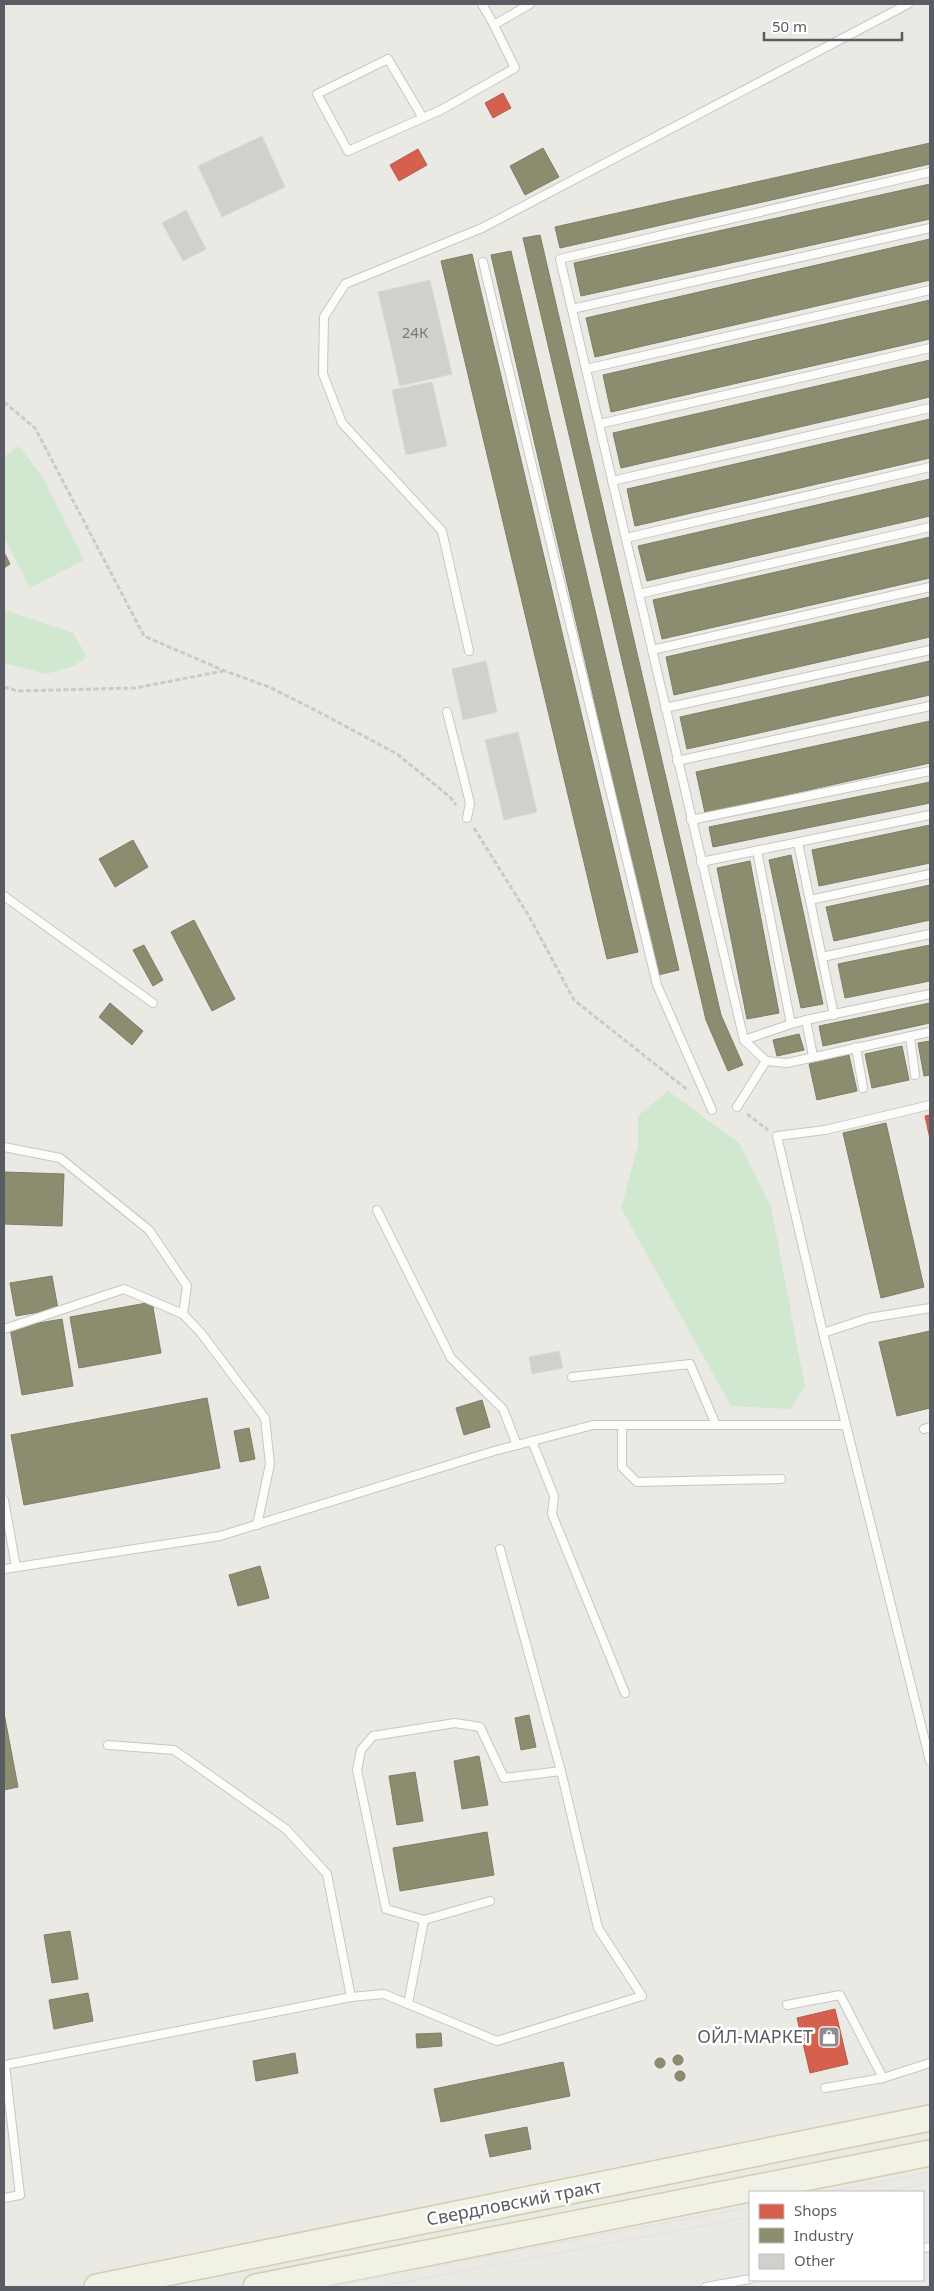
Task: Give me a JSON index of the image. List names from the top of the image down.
{
  "streets": {
    "main road": ["Свердловский тракт"]
  },
  "places": {
    "shop": ["ОЙЛ-МАРКЕТ"]
  },
  "house_numbers": ["24К"],
  "legend": ["Shops", "Industry", "Other"],
  "scale_bar": "50 m"
}
